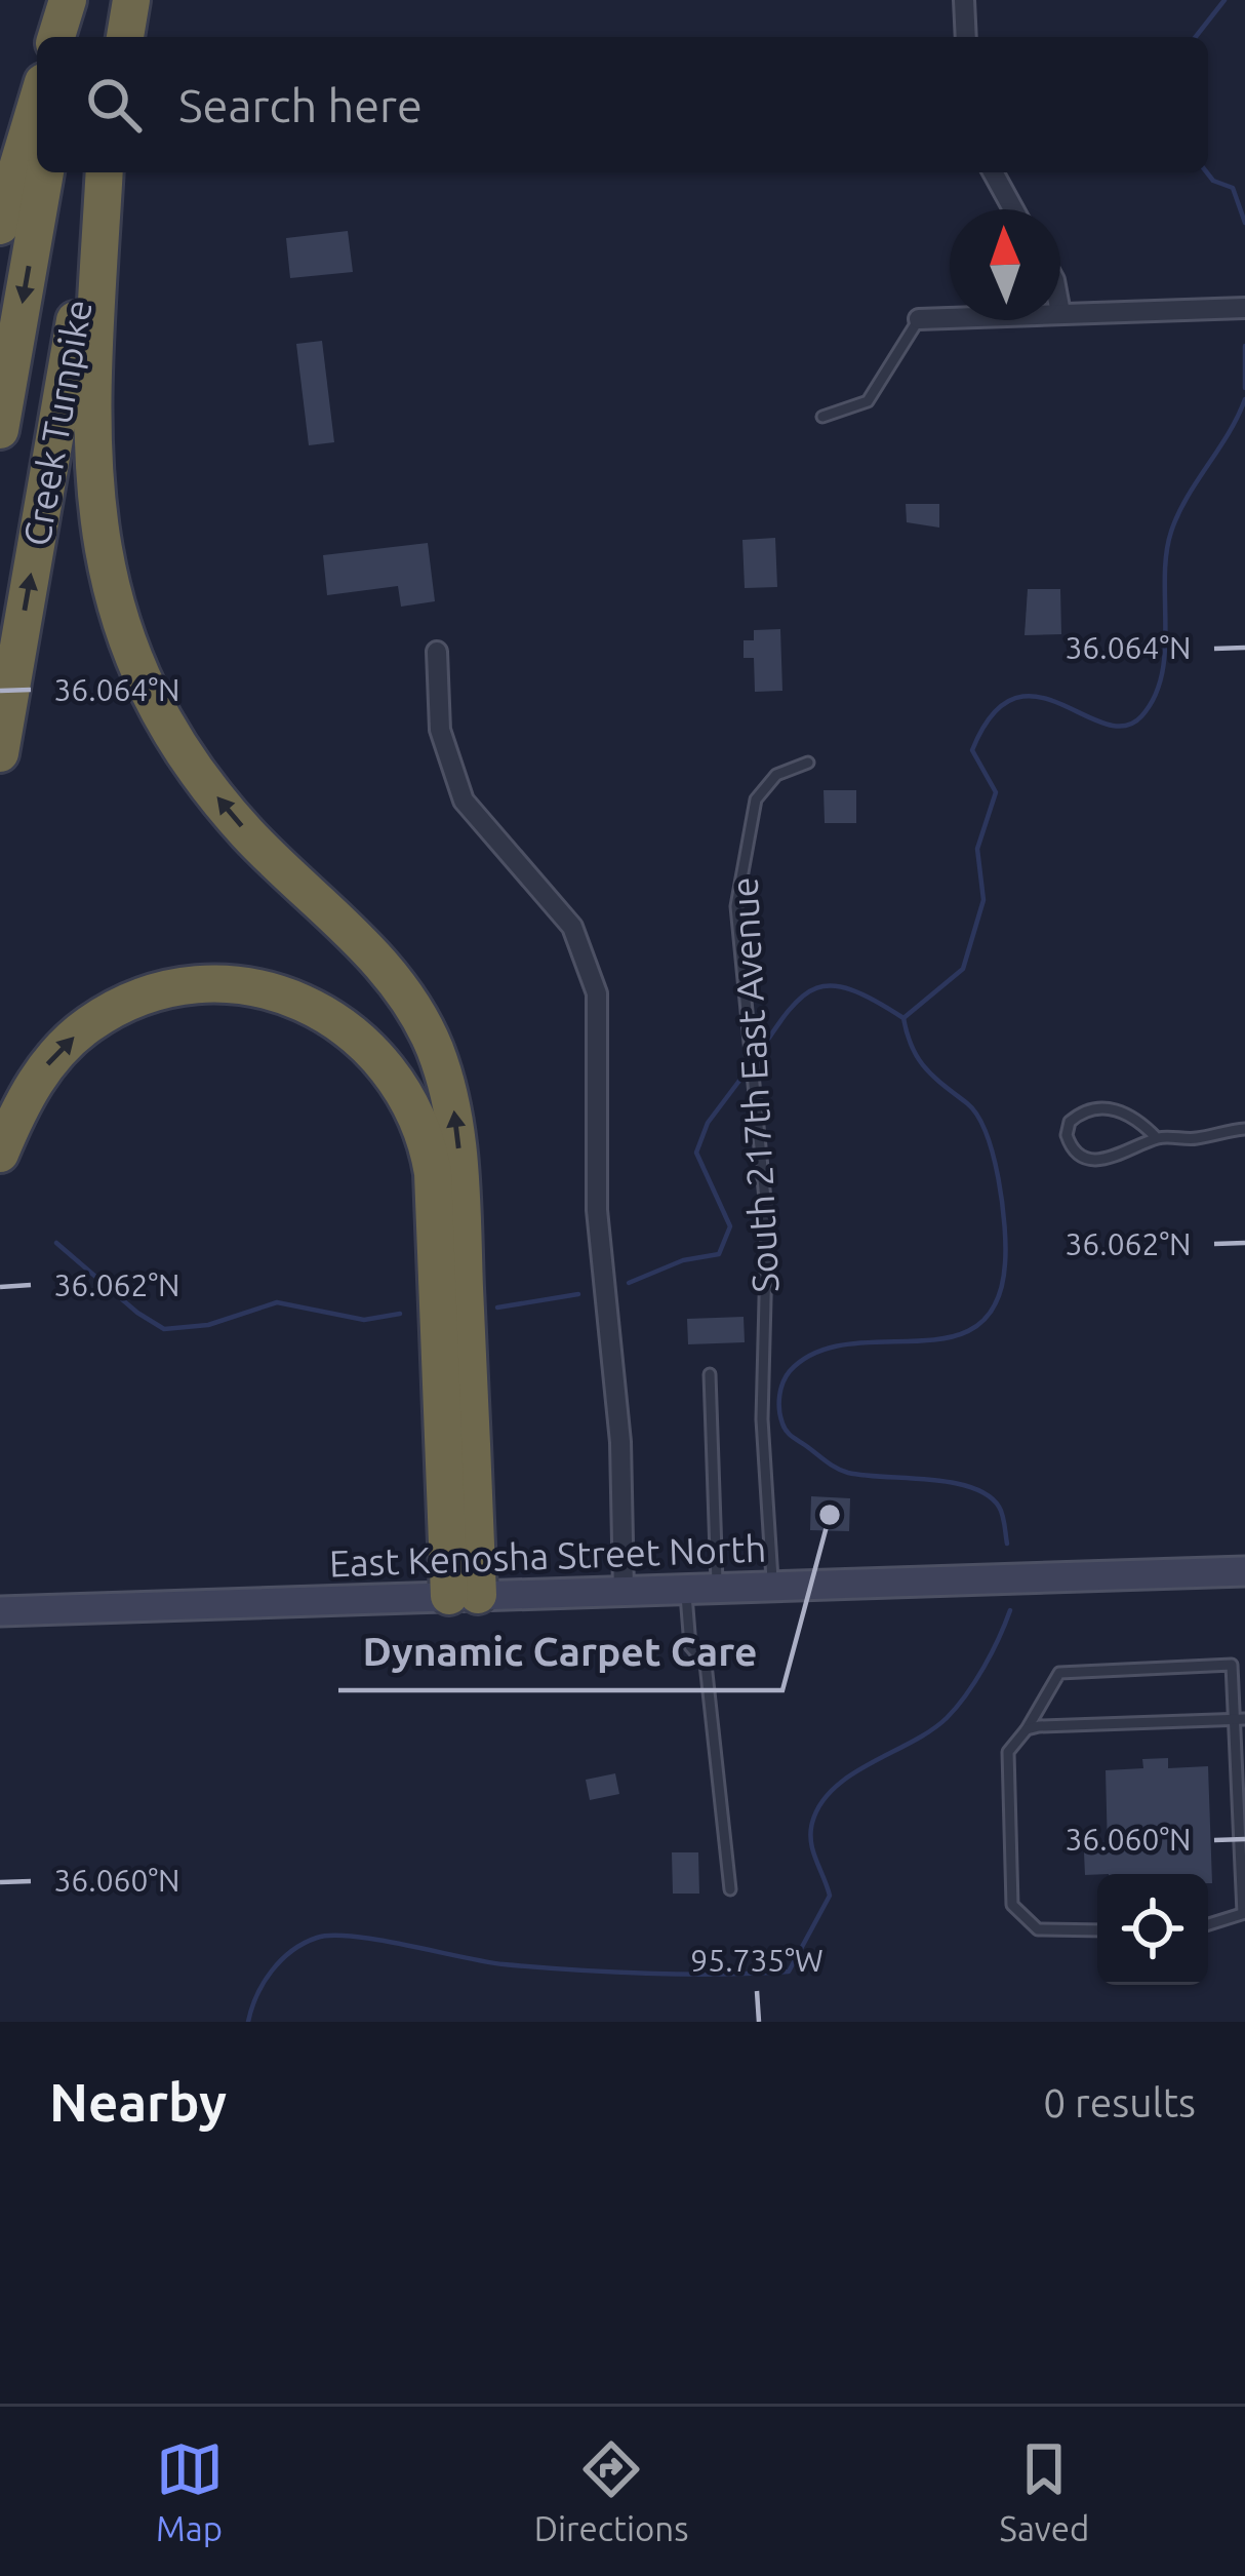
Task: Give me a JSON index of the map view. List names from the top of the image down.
{
  "streets": {
    "highway": ["Creek Turnpike"],
    "main road": ["East Kenosha Street North"],
    "lane": ["South 217th East Avenue"]
  },
  "crossings": [
    ["South 217th East Avenue", "East Kenosha Street North"]
  ],
  "places": ["Dynamic Carpet Care"],
  "north": "top",
  "page": {
    "search": "Search here",
    "heading": ["Nearby", "0 results"],
    "nav": ["Map", "Directions", "Saved"]
  },
  "coordinates": [
    "36.064°N",
    "36.062°N",
    "36.060°N",
    "95.735°W"
  ]
}
